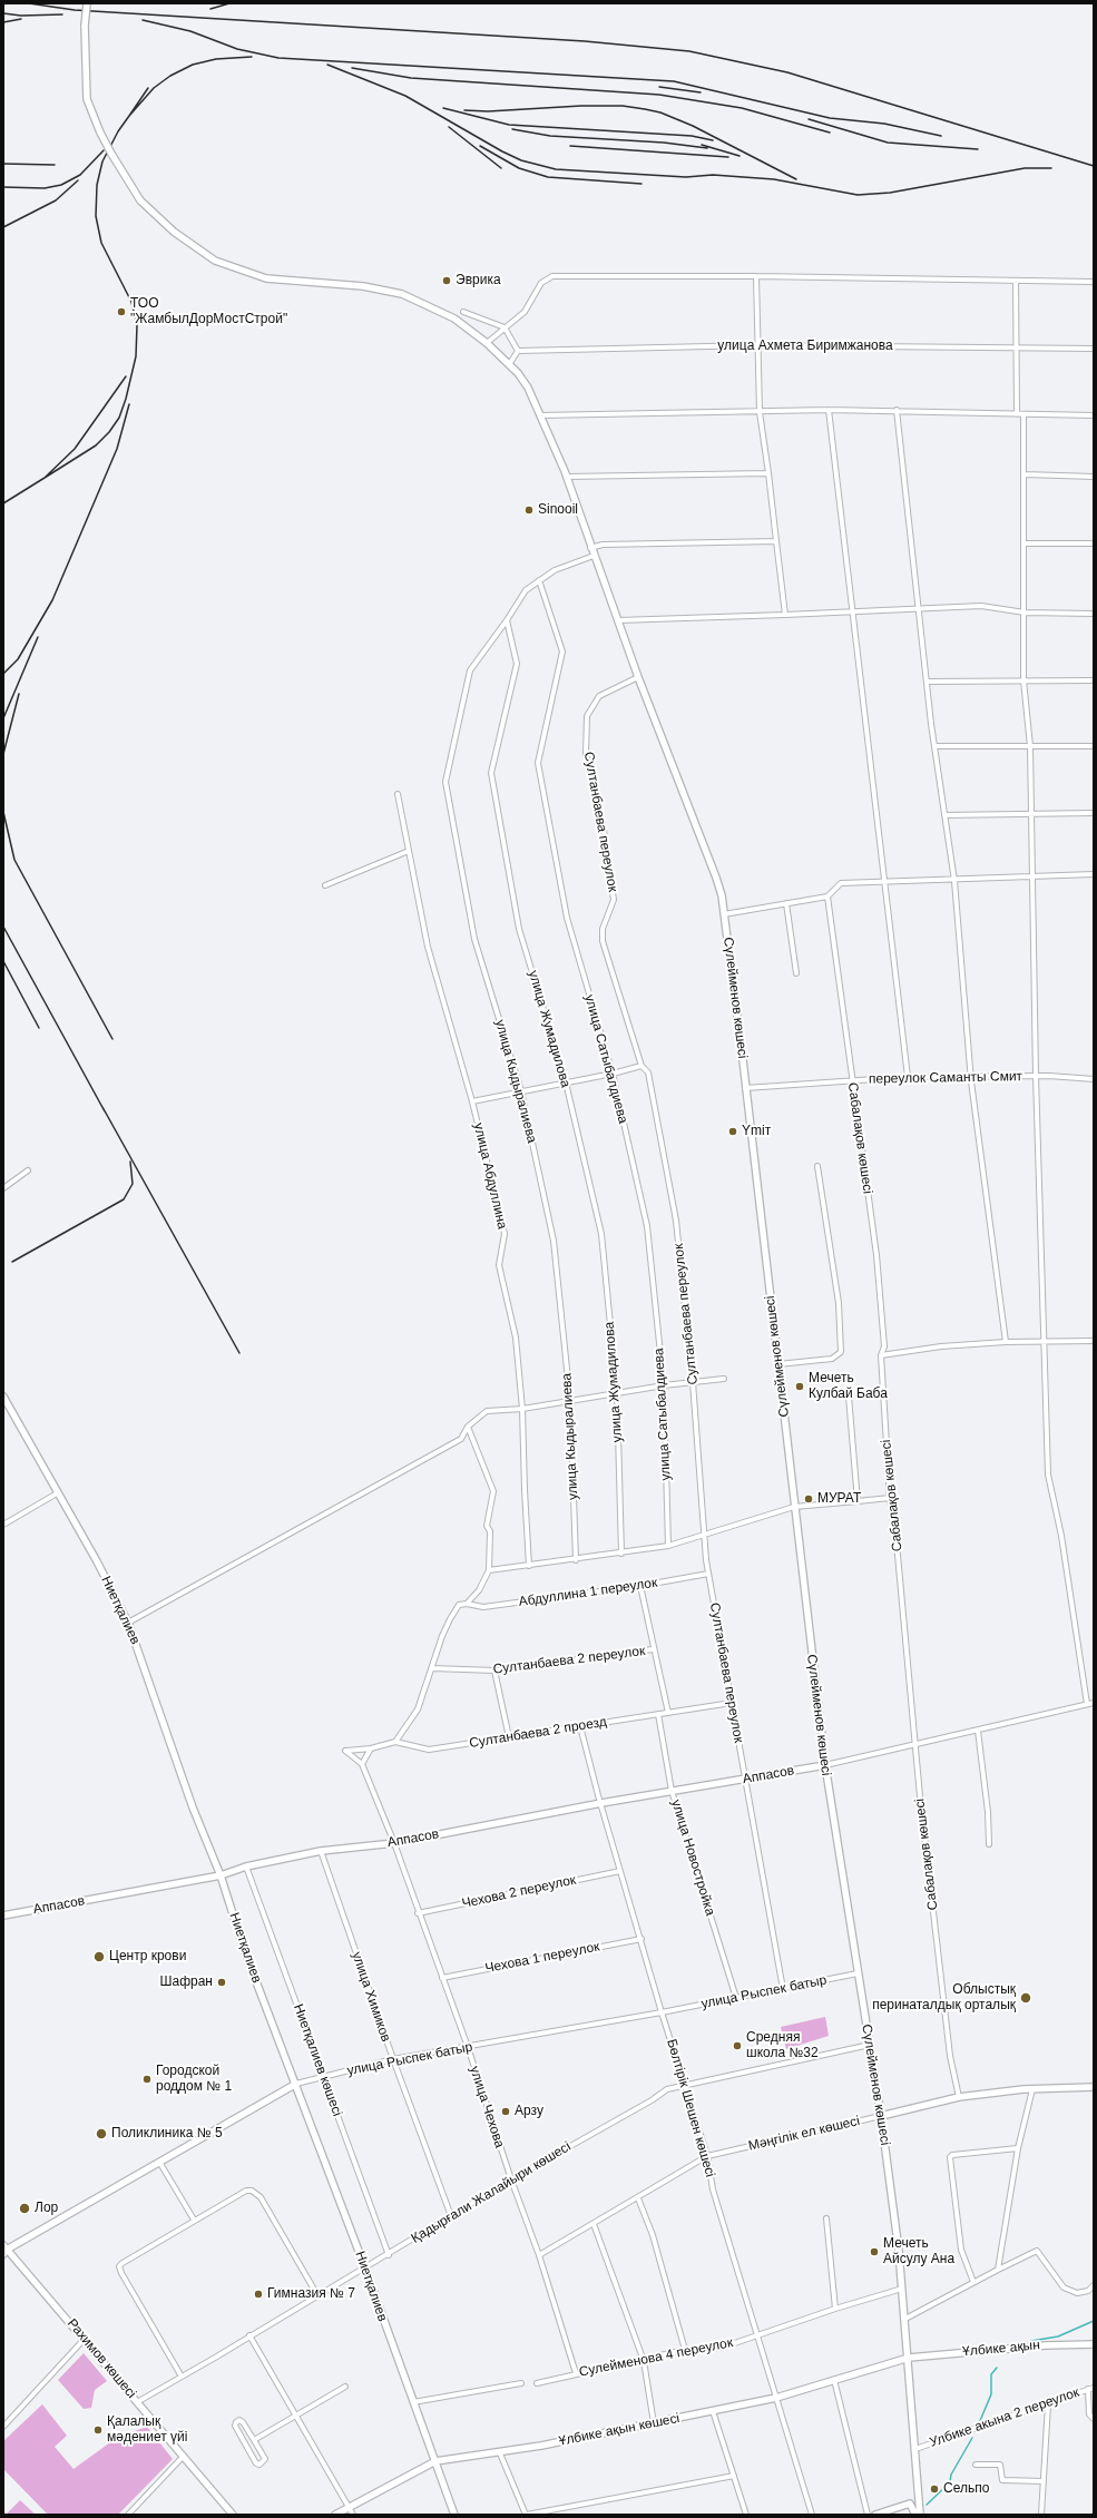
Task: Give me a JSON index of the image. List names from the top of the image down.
{
  "streets": {
    "main road": [
      "Сүлейменов көшесі",
      "Ниетқалиев",
      "Аппасов",
      "улица Рыспек батыр",
      "Мәңгілік ел көшесі",
      "Ұлбике ақын",
      "Рахимов көшесі",
      "Ұлбике ақын көшесі"
    ],
    "street": [
      "улица Ахмета Биримжанова",
      "Султанбаева переулок",
      "улица Жумадилова",
      "улица Сатыбалдиева",
      "переулок Саманты Смит",
      "улица Кыдыралиева",
      "Сабалақов көшесі",
      "улица Абдуллина",
      "Абдуллина 1 переулок",
      "Султанбаева 2 переулок",
      "Султанбаева 2 проезд",
      "улица Новостройка",
      "Чехова 2 переулок",
      "Чехова 1 переулок",
      "улица Химиков",
      "Ниетқалиев көшесі",
      "улица Чехова",
      "Бөлтірік Шешен көшесі",
      "Қадырғали Жалайыри көшесі",
      "Сулейменова 4 переулок",
      "Улбике акына 2 переулок"
    ]
  },
  "crossings": [
    ["Султанбаева переулок", "Сүлейменов көшесі"],
    ["Султанбаева переулок", "Абдуллина 1 переулок"],
    ["Султанбаева переулок", "Султанбаева 2 проезд"],
    ["Султанбаева переулок", "Аппасов"],
    ["Султанбаева переулок", "улица Рыспек батыр"],
    ["Сүлейменов көшесі", "переулок Саманты Смит"],
    ["Сүлейменов көшесі", "Аппасов"],
    ["Сүлейменов көшесі", "улица Рыспек батыр"],
    ["Сүлейменов көшесі", "Мәңгілік ел көшесі"],
    ["Сүлейменов көшесі", "Қадырғали Жалайыри көшесі"],
    ["Сүлейменов көшесі", "Ұлбике ақын"],
    ["Сүлейменов көшесі", "Сулейменова 4 переулок"],
    ["Сүлейменов көшесі", "Улбике акына 2 переулок"],
    ["Сүлейменов көшесі", "Ұлбике ақын көшесі"],
    ["улица Жумадилова", "улица Кыдыралиева"],
    ["переулок Саманты Смит", "Сабалақов көшесі"],
    ["Сабалақов көшесі", "Мәңгілік ел көшесі"],
    ["Абдуллина 1 переулок", "Султанбаева 2 переулок"],
    ["Ниетқалиев", "Аппасов"],
    ["Ниетқалиев", "улица Рыспек батыр"],
    ["Ниетқалиев", "Қадырғали Жалайыри көшесі"],
    ["Ниетқалиев", "Ұлбике ақын көшесі"],
    ["Султанбаева 2 переулок", "Султанбаева 2 проезд"],
    ["Султанбаева 2 проезд", "улица Новостройка"],
    ["Султанбаева 2 проезд", "улица Чехова"],
    ["Султанбаева 2 проезд", "Бөлтірік Шешен көшесі"],
    ["Аппасов", "улица Новостройка"],
    ["Аппасов", "улица Химиков"],
    ["Аппасов", "Ниетқалиев көшесі"],
    ["Аппасов", "улица Чехова"],
    ["Аппасов", "Бөлтірік Шешен көшесі"],
    ["улица Новостройка", "улица Рыспек батыр"],
    ["Чехова 2 переулок", "улица Чехова"],
    ["Чехова 2 переулок", "Бөлтірік Шешен көшесі"],
    ["Чехова 1 переулок", "улица Чехова"],
    ["Чехова 1 переулок", "Бөлтірік Шешен көшесі"],
    ["улица Рыспек батыр", "улица Химиков"],
    ["улица Рыспек батыр", "Ниетқалиев көшесі"],
    ["улица Рыспек батыр", "улица Чехова"],
    ["улица Рыспек батыр", "Бөлтірік Шешен көшесі"],
    ["улица Рыспек батыр", "Рахимов көшесі"],
    ["улица Химиков", "Қадырғали Жалайыри көшесі"],
    ["Ниетқалиев көшесі", "Қадырғали Жалайыри көшесі"],
    ["улица Чехова", "Мәңгілік ел көшесі"],
    ["улица Чехова", "Қадырғали Жалайыри көшесі"],
    ["улица Чехова", "Сулейменова 4 переулок"],
    ["Бөлтірік Шешен көшесі", "Мәңгілік ел көшесі"],
    ["Бөлтірік Шешен көшесі", "Қадырғали Жалайыри көшесі"],
    ["Бөлтірік Шешен көшесі", "Сулейменова 4 переулок"],
    ["Бөлтірік Шешен көшесі", "Ұлбике ақын көшесі"],
    ["Қадырғали Жалайыри көшесі", "Рахимов көшесі"],
    ["Ұлбике ақын", "Ұлбике ақын көшесі"]
  ],
  "places": [
    "Эврика",
    "ТОО \"ЖамбылДорМостСтрой\"",
    "Sinooil",
    "Ymiт",
    "Мечеть Кулбай Баба",
    "МУРАТ",
    "Центр крови",
    "Шафран",
    "Облыстық перинаталдық орталық",
    "Средняя школа №32",
    "Городской роддом № 1",
    "Арзу",
    "Поликлиника № 5",
    "Лор",
    "Мечеть Айсулу Ана",
    "Гимназия № 7",
    "Қалалық мәдениет үйі",
    "Сельпо"
  ]
}
